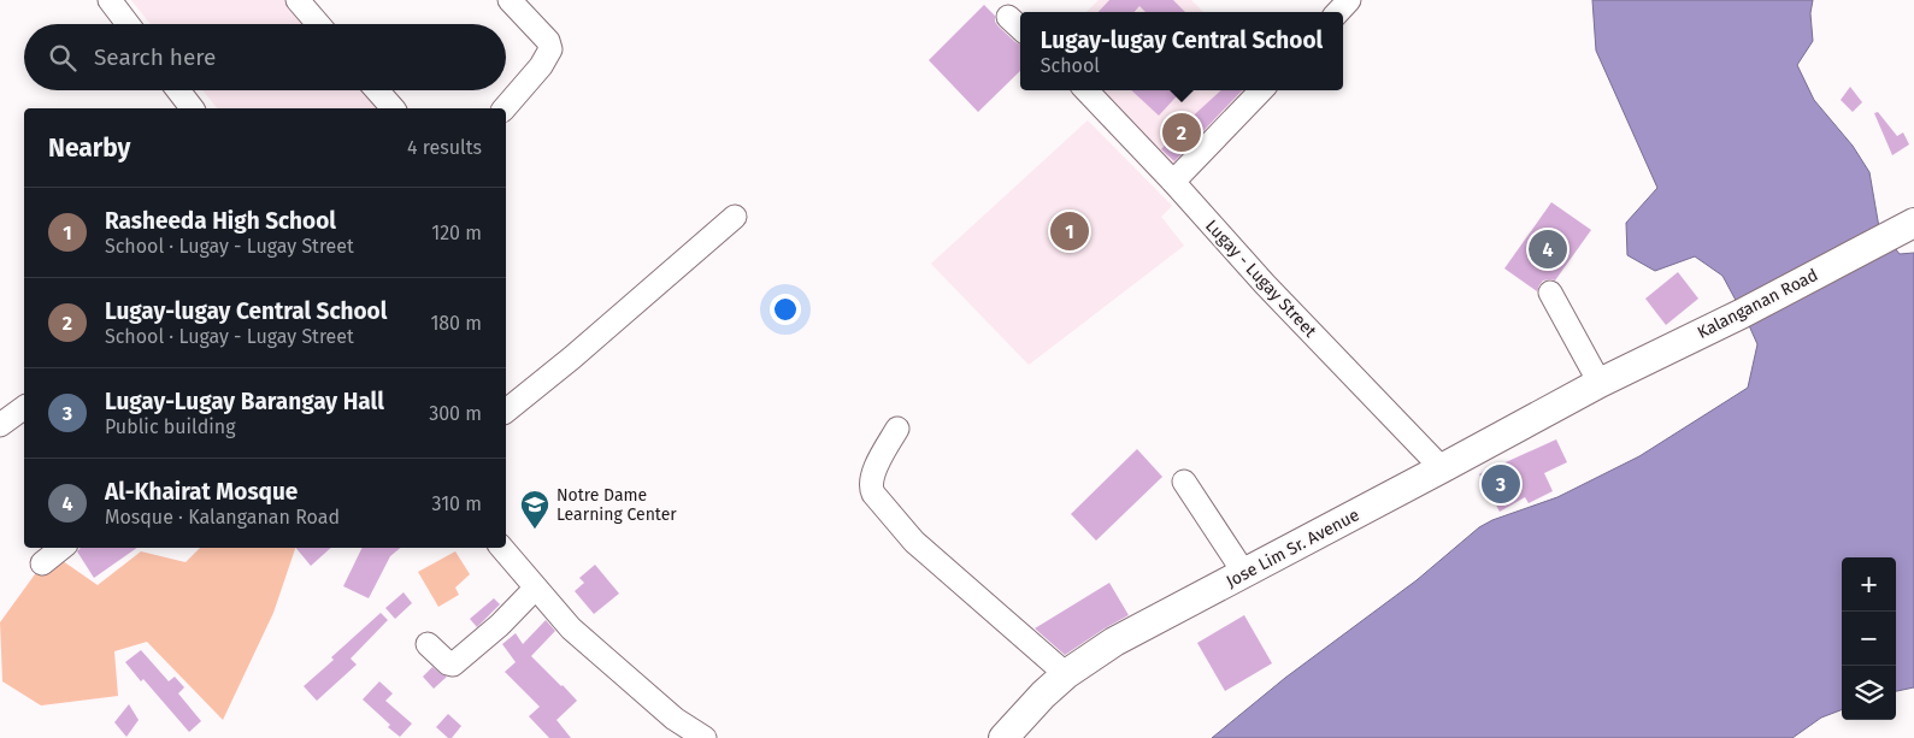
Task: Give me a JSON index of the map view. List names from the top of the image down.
{
  "streets": {
    "main road": ["Kalanganan Road", "Jose Lim Sr. Avenue"],
    "street": ["Lugay - Lugay Street"]
  },
  "crossings": [
    ["Lugay - Lugay Street", "Jose Lim Sr. Avenue"],
    ["Kalanganan Road", "Jose Lim Sr. Avenue"]
  ],
  "places": {
    "school or university": ["Notre Dame Learning Center"]
  },
  "page": {
    "popup": ["Lugay-lugay Central School", "School"],
    "search": "Search here",
    "heading": ["Nearby", "4 results"],
    "pins": [
      "2",
      "1",
      "4",
      "3"
    ],
    "list": [
      {
        "mark": "1",
        "name": "Rasheeda High School",
        "note": "School · Lugay - Lugay Street",
        "value": "120 m"
      },
      {
        "mark": "2",
        "name": "Lugay-lugay Central School",
        "note": "School · Lugay - Lugay Street",
        "value": "180 m"
      },
      {
        "mark": "3",
        "name": "Lugay-Lugay Barangay Hall",
        "note": "Public building",
        "value": "300 m"
      },
      {
        "mark": "4",
        "name": "Al-Khairat Mosque",
        "note": "Mosque · Kalanganan Road",
        "value": "310 m"
      }
    ],
    "map_buttons": ["+", "−"]
  }
}
